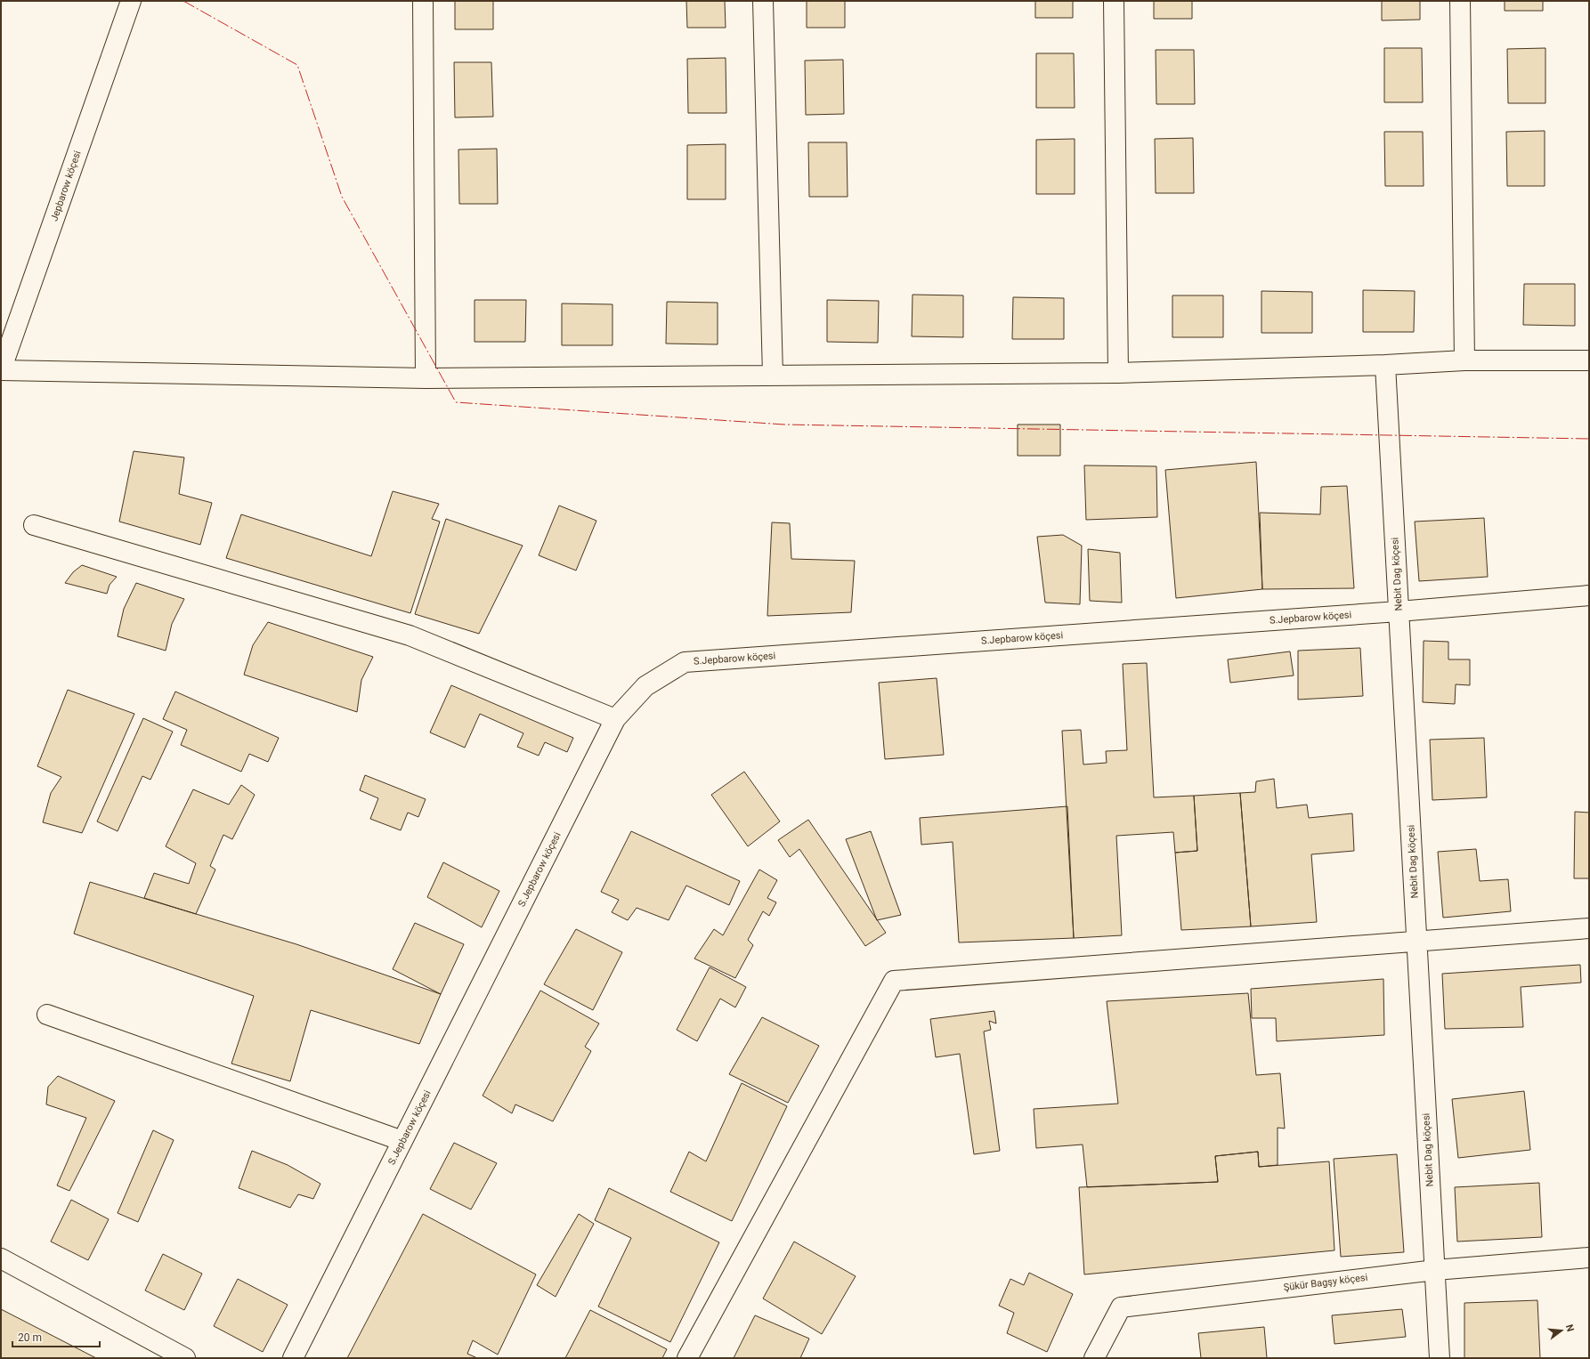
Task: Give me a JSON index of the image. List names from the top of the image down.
{
  "streets": {
    "street": [
      "Jepbarow köçesi",
      "Nebit Dag köçesi",
      "S.Jepbarow köçesi",
      "Şükür Bagşy köçesi"
    ]
  },
  "crossings": [
    ["Nebit Dag köçesi", "S.Jepbarow köçesi"],
    ["Nebit Dag köçesi", "Şükür Bagşy köçesi"]
  ],
  "scale_bar": "20 m",
  "north": "right"
}
